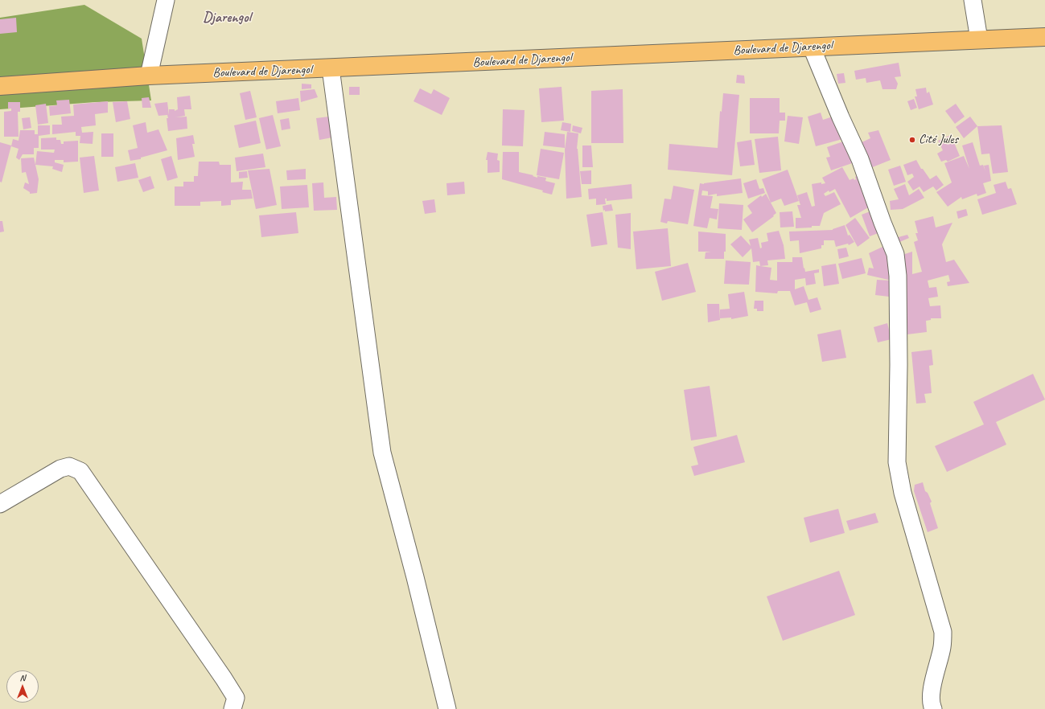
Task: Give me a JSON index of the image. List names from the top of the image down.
{
  "streets": {
    "main road": ["Boulevard de Djarengol"]
  },
  "districts": ["Djarengol"],
  "places": ["Cité Jules"],
  "north": "top"
}
